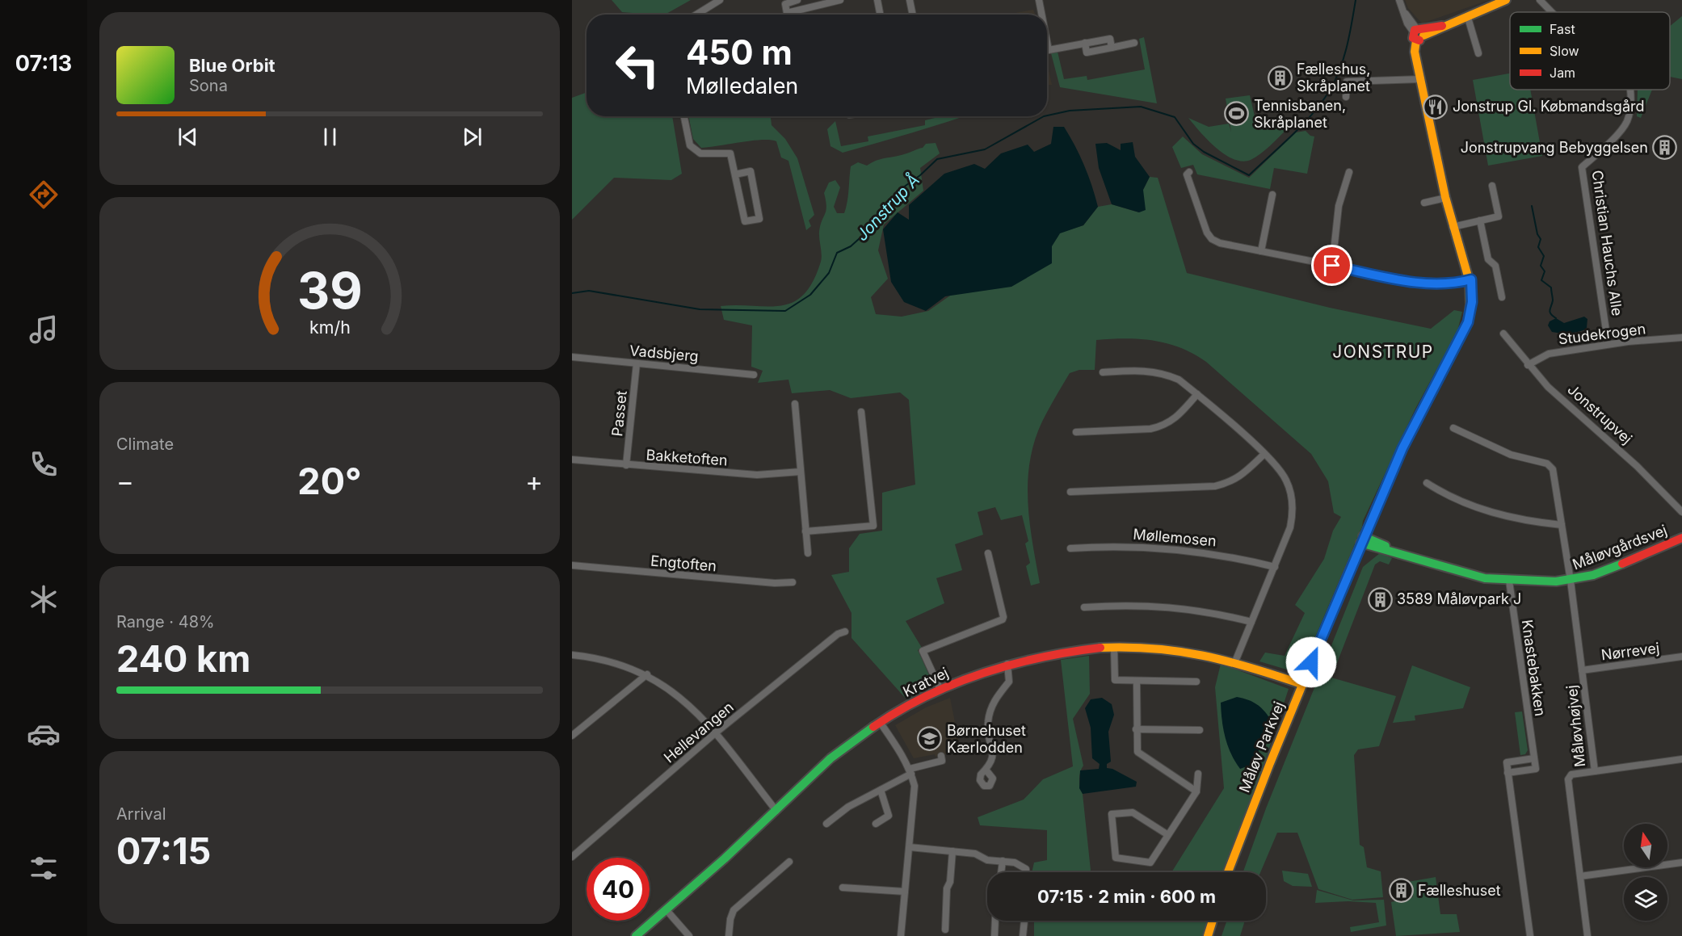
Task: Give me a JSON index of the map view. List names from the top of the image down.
{
  "streets": {
    "street": [
      "Christian Hauchs Alle",
      "Studekrogen",
      "Vadsbjerg",
      "Passet",
      "Jonstrupvej",
      "Bakketoften",
      "Møllemosen",
      "Måløvgårdsvej",
      "Engtoften",
      "Nørrevej",
      "Knastebakken",
      "Kratvej",
      "Måløvhøjvej",
      "Hellevangen",
      "Måløv Parkvej"
    ]
  },
  "crossings": [
    ["Studekrogen", "Jonstrupvej"],
    ["Vadsbjerg", "Passet"],
    ["Passet", "Bakketoften"],
    ["Måløvgårdsvej", "Knastebakken"],
    ["Måløvgårdsvej", "Måløvhøjvej"],
    ["Måløvgårdsvej", "Måløv Parkvej"],
    ["Nørrevej", "Måløvhøjvej"],
    ["Kratvej", "Måløv Parkvej"]
  ],
  "districts": ["JONSTRUP"],
  "water": ["Jonstrup Å"],
  "places": {
    "building": [
      "Fælleshus, Skråplanet",
      "Jonstrupvang Bebyggelsen",
      "3589 Måløvpark J",
      "Fælleshuset"
    ],
    "restaurant": ["Jonstrup Gl. Købmandsgård"],
    "sports": ["Tennisbanen, Skråplanet"],
    "school or university": ["Børnehuset Kærlodden"]
  },
  "legend": ["Fast", "Slow", "Jam"],
  "north": "top",
  "page": {
    "tabs": "07:13",
    "turn": ["450 m", "Mølledalen"],
    "song": ["Blue Orbit", "Sona"],
    "tile": [
      "Climate",
      ["Range · 48%", "240 km"],
      ["Arrival", "07:15"]
    ],
    "heat": ["−", "20°", "+"],
    "limit": "40",
    "trip": "07:15 · 2 min · 600 m",
    "gauge": ["39", "km/h"]
  }
}
